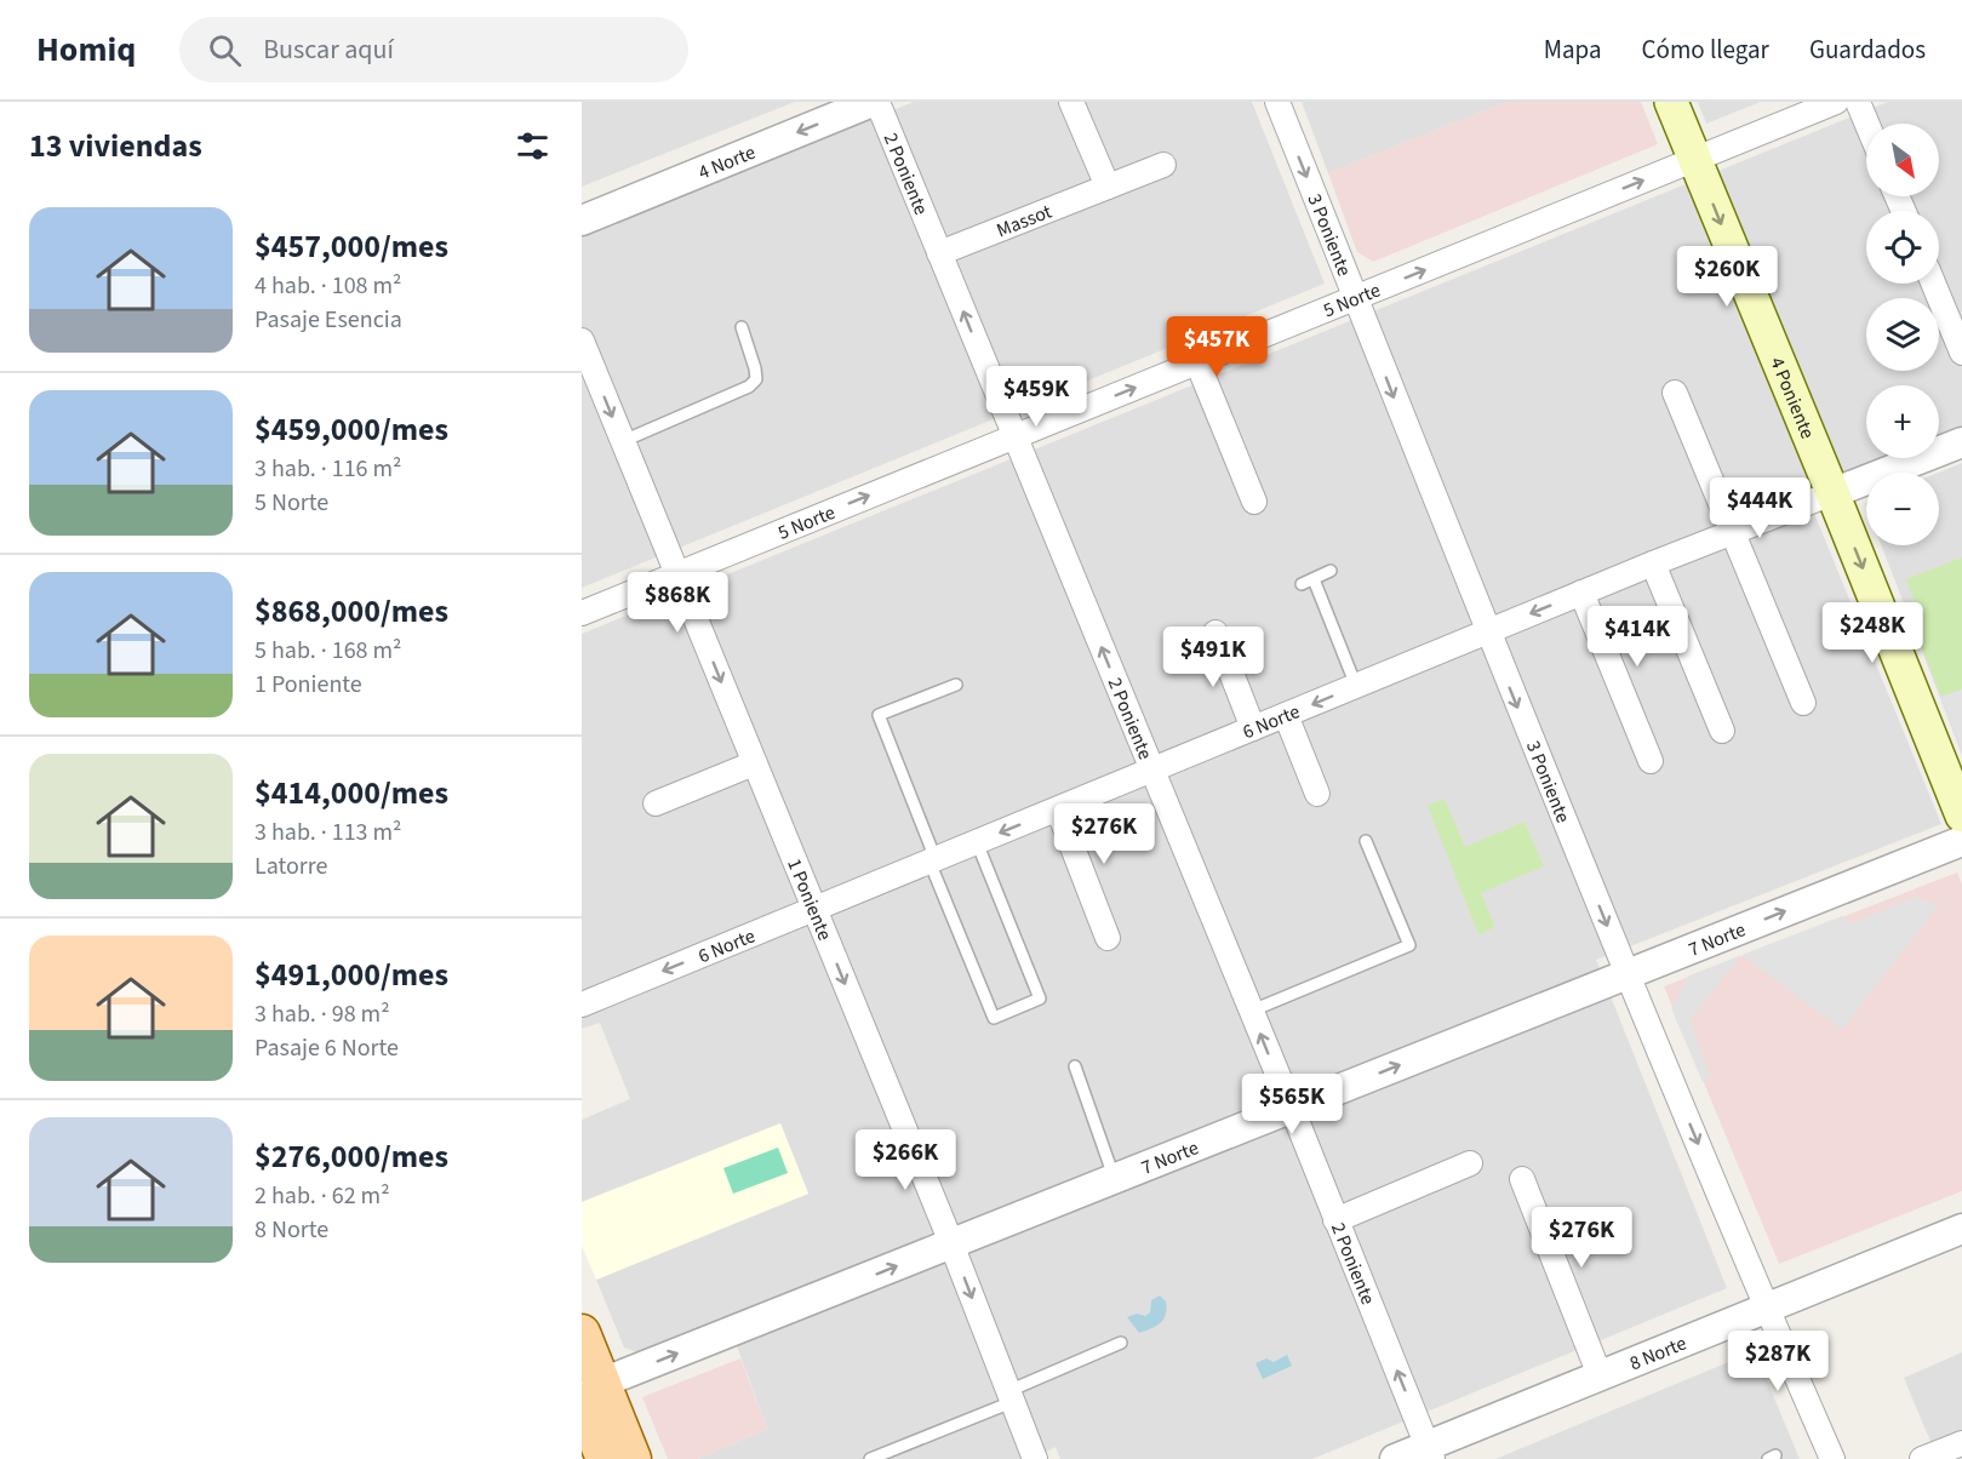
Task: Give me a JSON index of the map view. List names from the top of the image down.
{
  "streets": {
    "main road": ["4 Poniente"],
    "street": [
      "4 Norte",
      "2 Poniente",
      "Massot",
      "3 Poniente",
      "5 Norte",
      "6 Norte",
      "1 Poniente",
      "7 Norte",
      "8 Norte"
    ]
  },
  "crossings": [
    ["4 Norte", "2 Poniente"],
    ["2 Poniente", "Massot"],
    ["2 Poniente", "5 Norte"],
    ["2 Poniente", "6 Norte"],
    ["2 Poniente", "7 Norte"],
    ["2 Poniente", "8 Norte"],
    ["3 Poniente", "5 Norte"],
    ["3 Poniente", "6 Norte"],
    ["3 Poniente", "7 Norte"],
    ["3 Poniente", "8 Norte"],
    ["5 Norte", "4 Poniente"],
    ["5 Norte", "1 Poniente"],
    ["4 Poniente", "6 Norte"],
    ["6 Norte", "1 Poniente"],
    ["1 Poniente", "7 Norte"]
  ],
  "one_way": [
    "4 Norte",
    "5 Norte",
    "4 Poniente",
    "1 Poniente",
    "7 Norte"
  ],
  "north": "bottom right",
  "page": {
    "header": "Homiq",
    "search": "Buscar aquí",
    "nav": ["Mapa", "Cómo llegar", "Guardados"],
    "heading": "13 viviendas",
    "map_buttons": ["+", "−"],
    "list": [
      {
        "name": "$457,000/mes",
        "note": "4 hab. · 108 m² · Pasaje Esencia"
      },
      {
        "name": "$459,000/mes",
        "note": "3 hab. · 116 m² · 5 Norte"
      },
      {
        "name": "$868,000/mes",
        "note": "5 hab. · 168 m² · 1 Poniente"
      },
      {
        "name": "$414,000/mes",
        "note": "3 hab. · 113 m² · Latorre"
      },
      {
        "name": "$491,000/mes",
        "note": "3 hab. · 98 m² · Pasaje 6 Norte"
      },
      {
        "name": "$276,000/mes",
        "note": "2 hab. · 62 m² · 8 Norte"
      }
    ],
    "price": [
      "$260K",
      "$457K",
      "$459K",
      "$444K",
      "$868K",
      "$248K",
      "$414K",
      "$491K",
      "$276K",
      "$565K",
      "$266K",
      "$276K",
      "$287K"
    ]
  }
}
